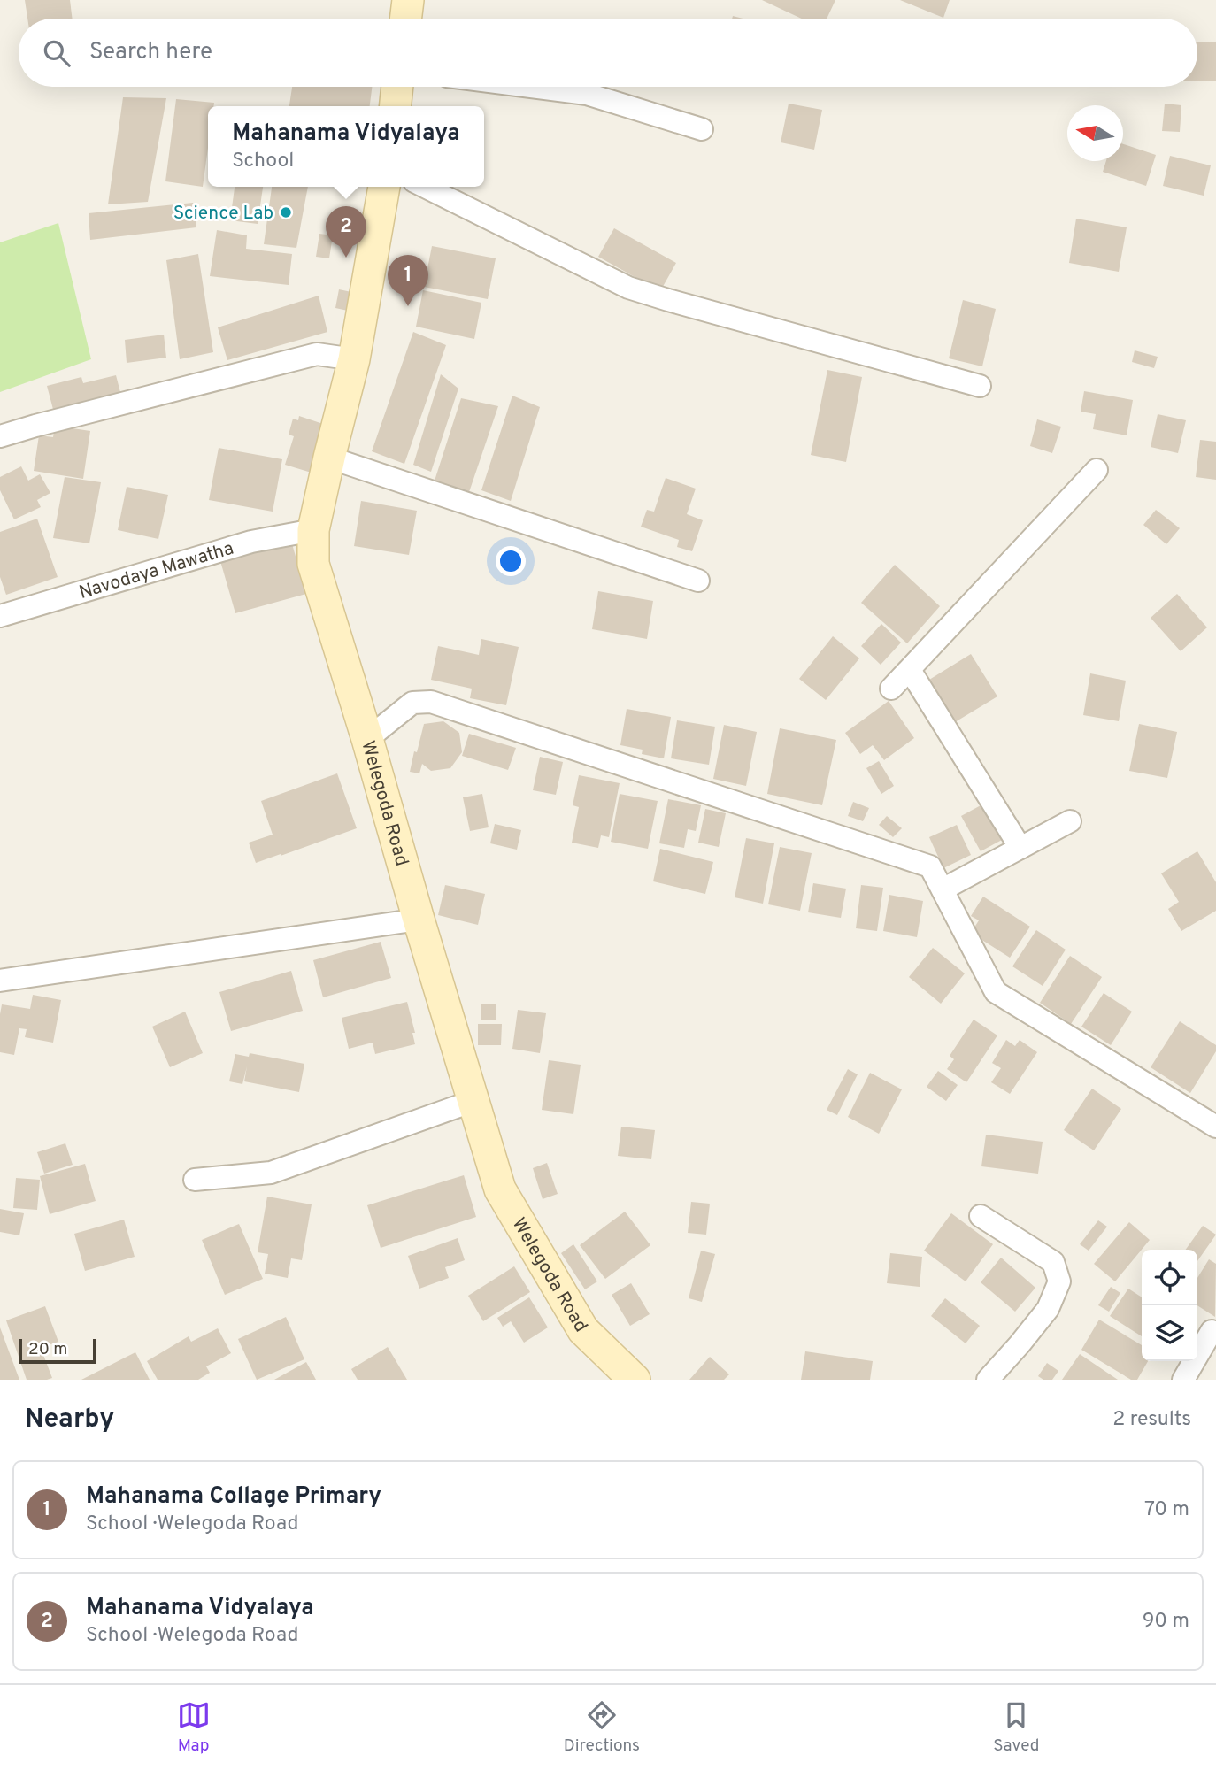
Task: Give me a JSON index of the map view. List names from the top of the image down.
{
  "streets": {
    "street": ["Navodaya Mawatha", "Welegoda Road"]
  },
  "crossings": [
    ["Navodaya Mawatha", "Welegoda Road"]
  ],
  "places": ["Science Lab"],
  "scale_bar": "20 m",
  "north": "left",
  "page": {
    "search": "Search here",
    "popup": ["Mahanama Vidyalaya", "School"],
    "pins": ["2", "1"],
    "scale": "20 m",
    "heading": ["Nearby", "2 results"],
    "list": [
      {
        "mark": "1",
        "name": "Mahanama Collage Primary",
        "note": "School · Welegoda Road",
        "value": "70 m"
      },
      {
        "mark": "2",
        "name": "Mahanama Vidyalaya",
        "note": "School · Welegoda Road",
        "value": "90 m"
      }
    ],
    "nav": ["Map", "Directions", "Saved"]
  }
}
